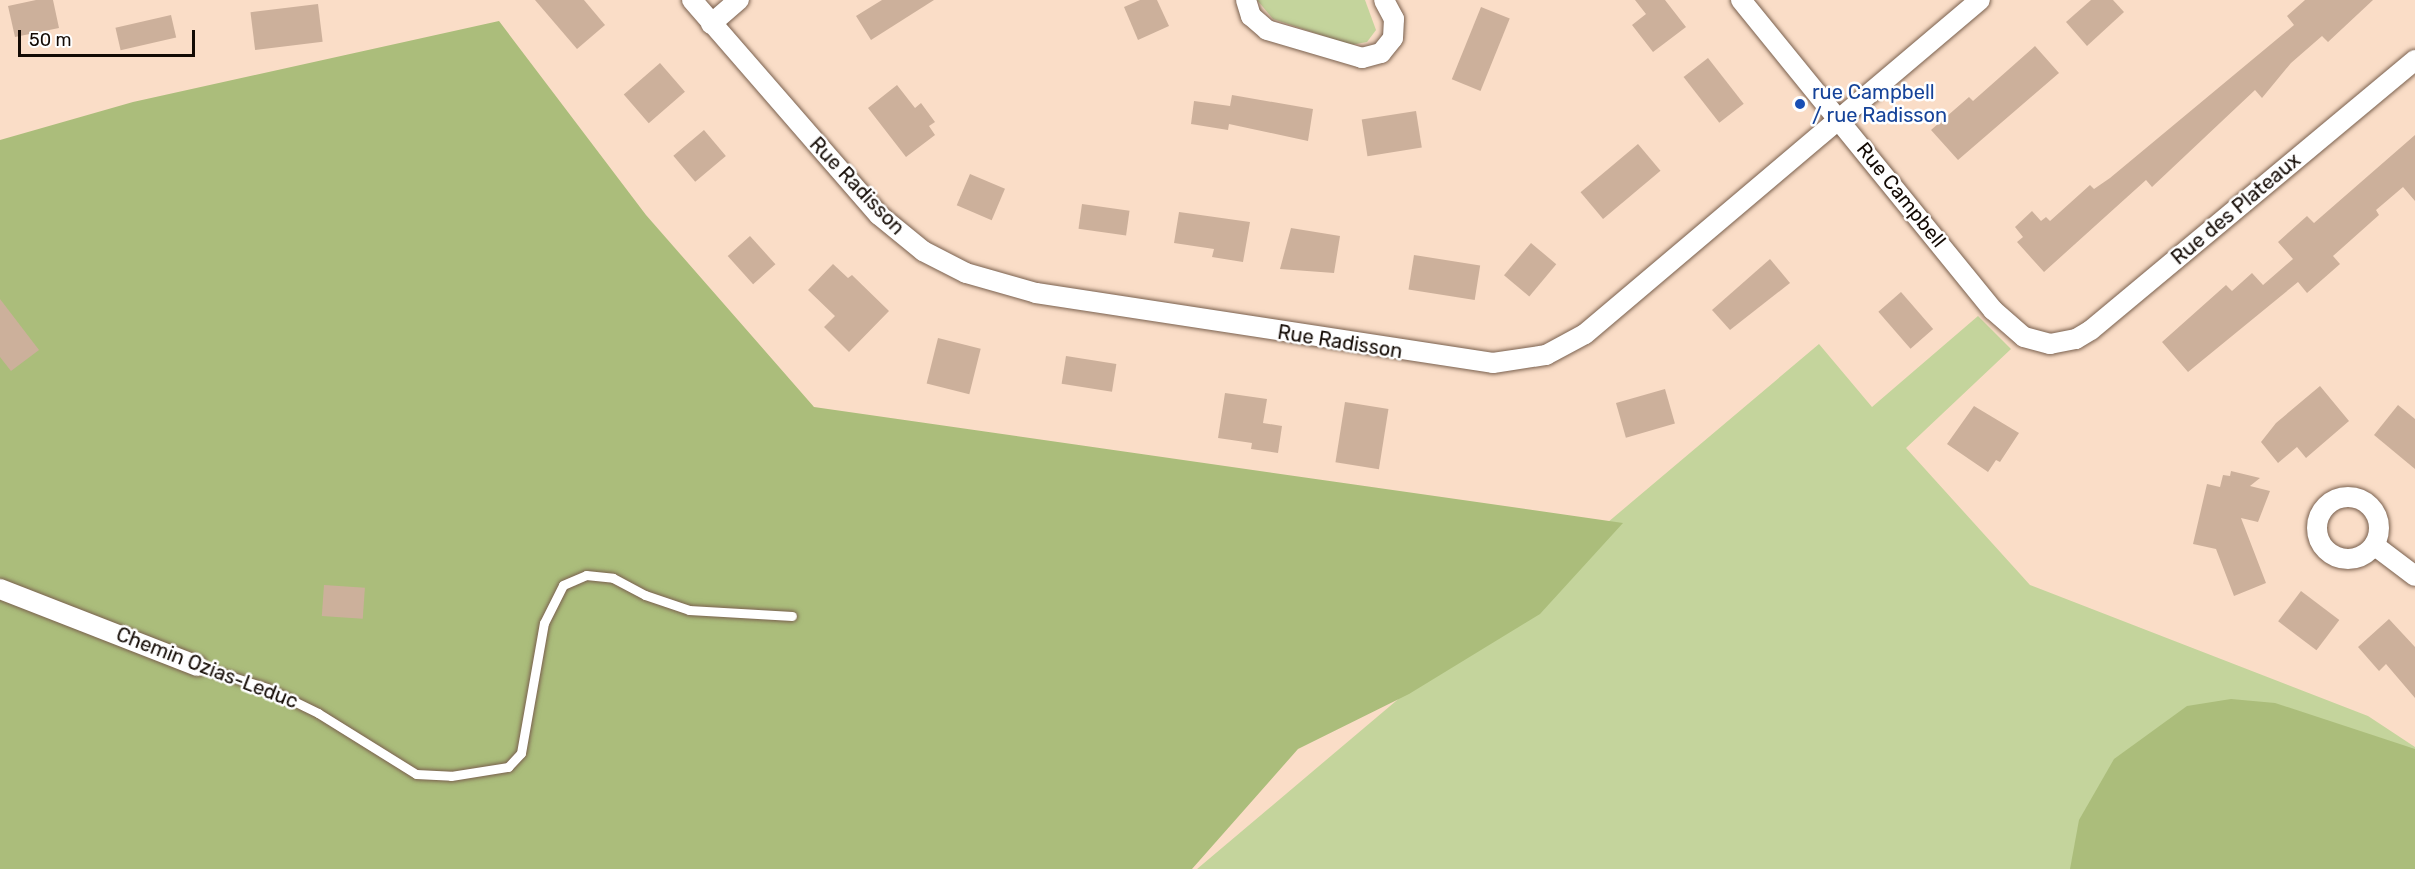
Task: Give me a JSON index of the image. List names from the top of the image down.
{
  "streets": {
    "street": [
      "Rue Radisson",
      "Rue Campbell",
      "Rue des Plateaux",
      "Chemin Ozias-Leduc"
    ]
  },
  "crossings": [
    ["Rue Radisson", "Rue Campbell"],
    ["Rue Campbell", "Rue des Plateaux"]
  ],
  "places": ["rue Campbell / rue Radisson"],
  "scale_bar": "50 m"
}
